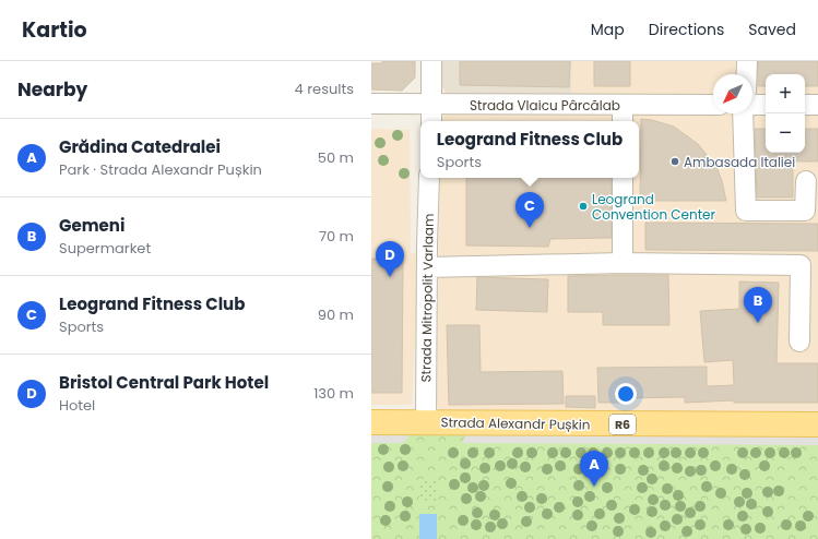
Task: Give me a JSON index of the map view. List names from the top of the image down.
{
  "streets": {
    "main road": ["Strada Alexandr Pușkin", "R6"],
    "street": ["Strada Vlaicu Pârcălab", "Strada Mitropolit Varlaam"]
  },
  "crossings": [
    ["Strada Mitropolit Varlaam", "Strada Alexandr Pușkin"]
  ],
  "places": ["Ambasada Italiei", "Leogrand Convention Center"],
  "north": "bottom left",
  "page": {
    "header": "Kartio",
    "nav": ["Map", "Directions", "Saved"],
    "heading": ["Nearby", "4 results"],
    "map_buttons": ["+", "−"],
    "list": [
      {
        "mark": "A",
        "name": "Grădina Catedralei",
        "note": "Park · Strada Alexandr Pușkin",
        "value": "50 m"
      },
      {
        "mark": "B",
        "name": "Gemeni",
        "note": "Supermarket",
        "value": "70 m"
      },
      {
        "mark": "C",
        "name": "Leogrand Fitness Club",
        "note": "Sports",
        "value": "90 m"
      },
      {
        "mark": "D",
        "name": "Bristol Central Park Hotel",
        "note": "Hotel",
        "value": "130 m"
      }
    ],
    "popup": ["Leogrand Fitness Club", "Sports"],
    "pins": [
      "C",
      "D",
      "B",
      "A"
    ]
  }
}
